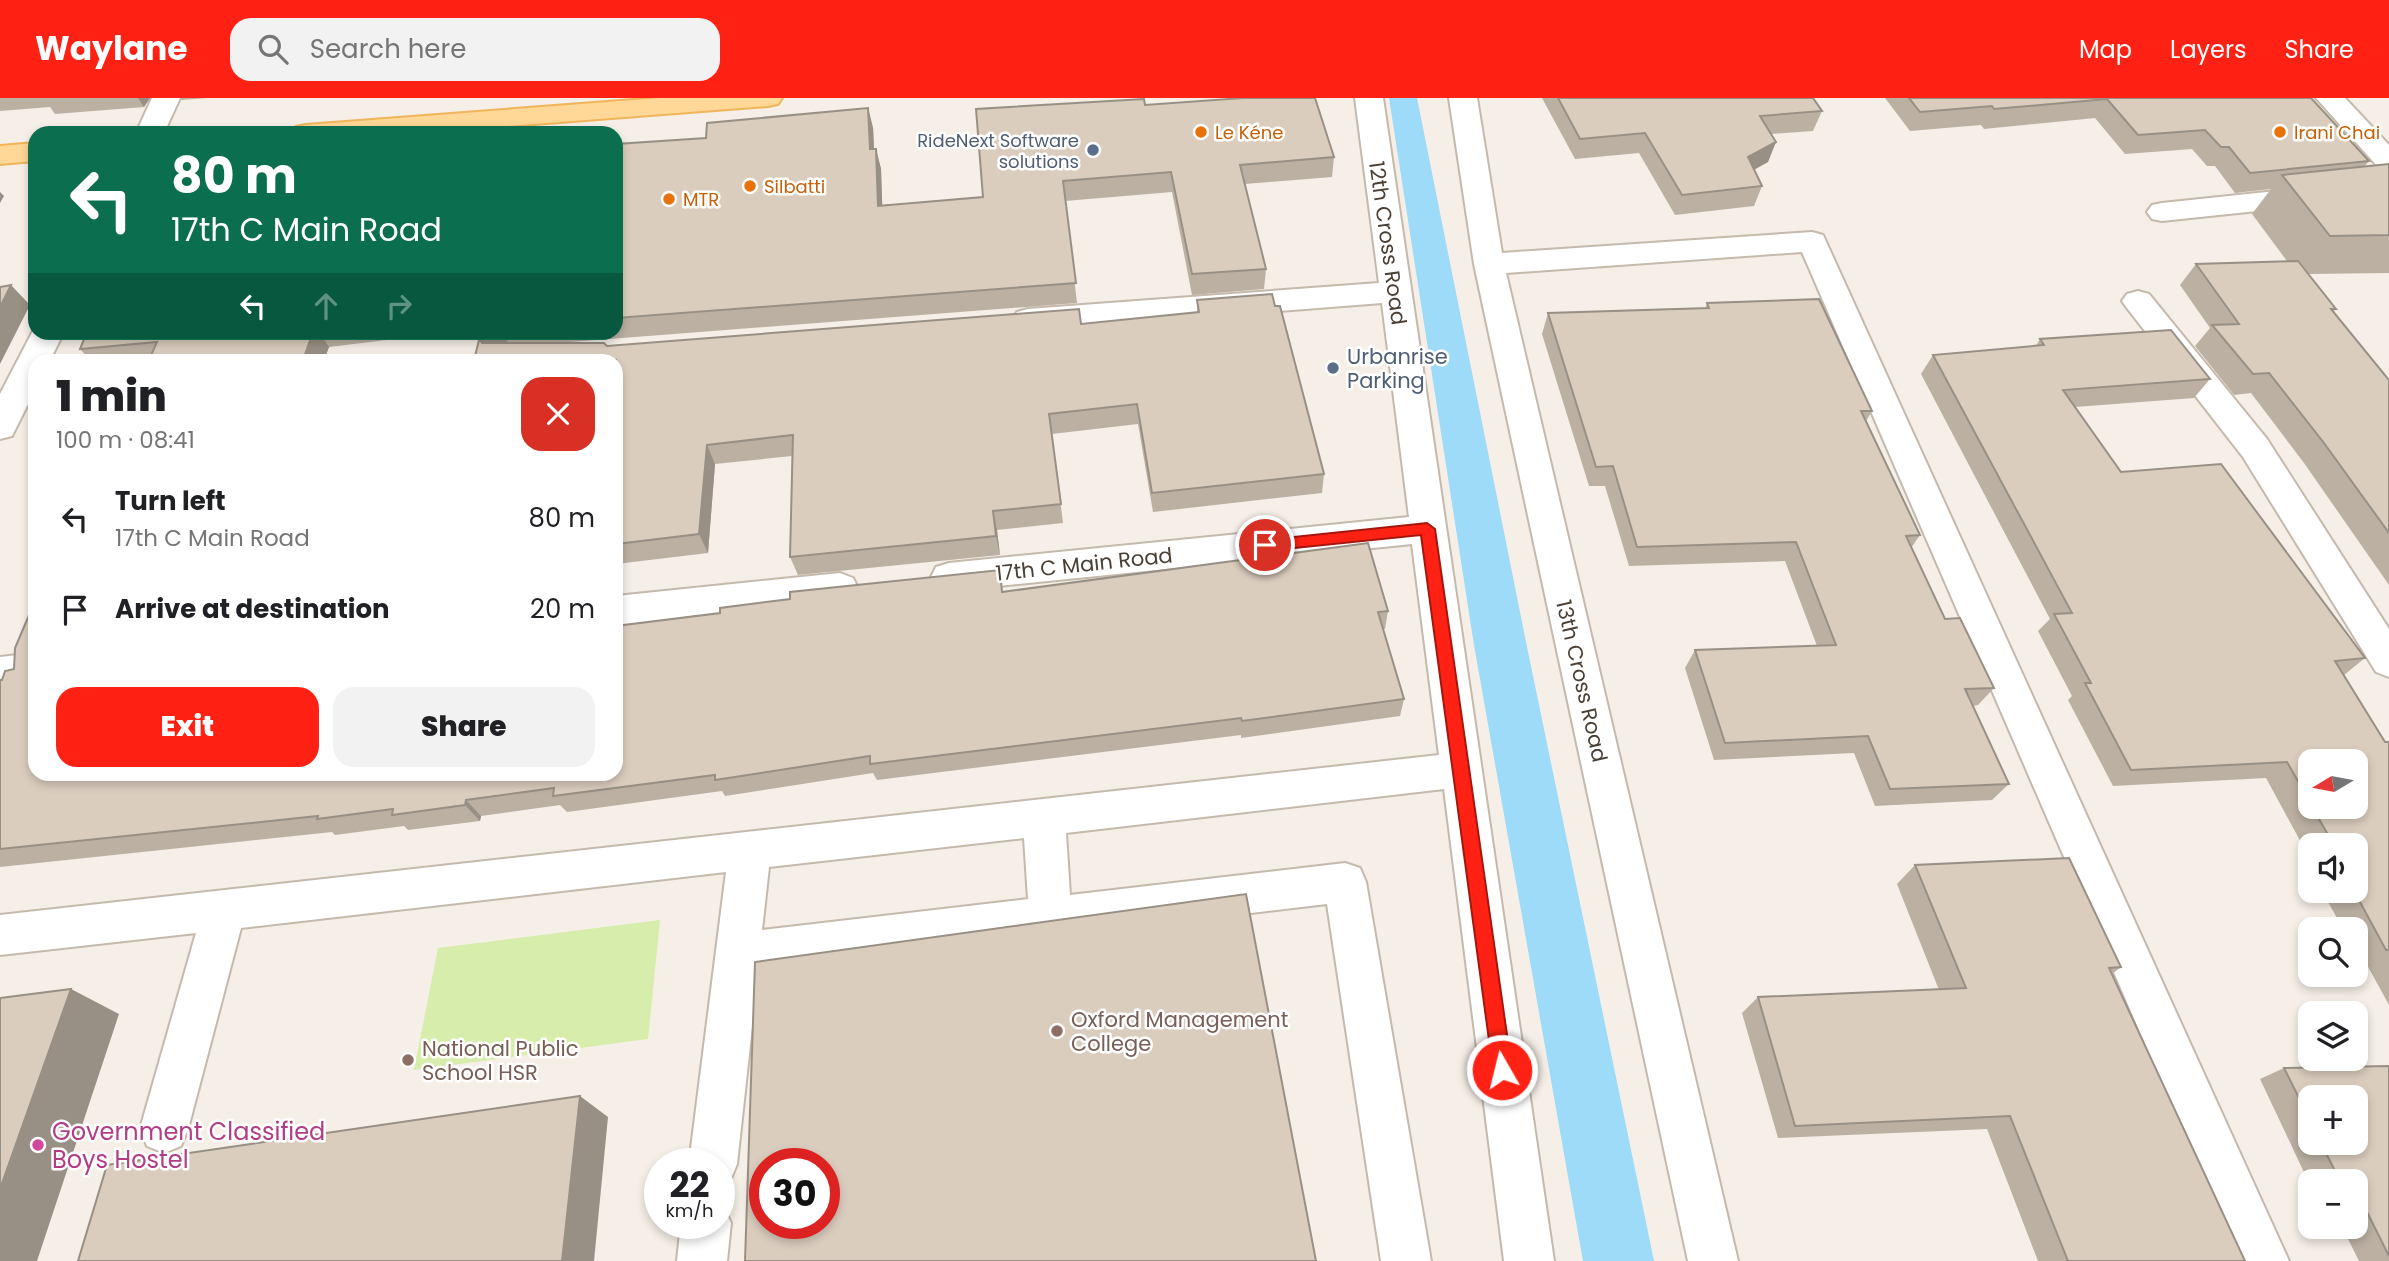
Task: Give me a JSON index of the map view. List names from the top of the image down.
{
  "streets": {
    "street": ["12th Cross Road", "17th C Main Road", "13th Cross Road"]
  },
  "crossings": [
    ["12th Cross Road", "17th C Main Road"]
  ],
  "places": [
    "Le Kéne",
    "Irani Chai",
    "RideNext Software solutions",
    "Silbatti",
    "MTR",
    "Urbanrise Parking",
    "Oxford Management College",
    "National Public School HSR",
    "Government Classified Boys Hostel"
  ],
  "north": "left",
  "page": {
    "header": "Waylane",
    "search": "Search here",
    "nav": ["Map", "Layers", "Share"],
    "turn": ["80 m", "17th C Main Road"],
    "heading": ["1 min", "100 m · 08:41"],
    "list": [
      {
        "name": "Turn left",
        "note": "17th C Main Road",
        "value": "80 m"
      },
      {
        "name": "Arrive at destination",
        "value": "20 m"
      }
    ],
    "buttons": ["Exit", "Share"],
    "map_buttons": ["+", "−"],
    "speed": "22 km/h",
    "limit": "30"
  }
}
